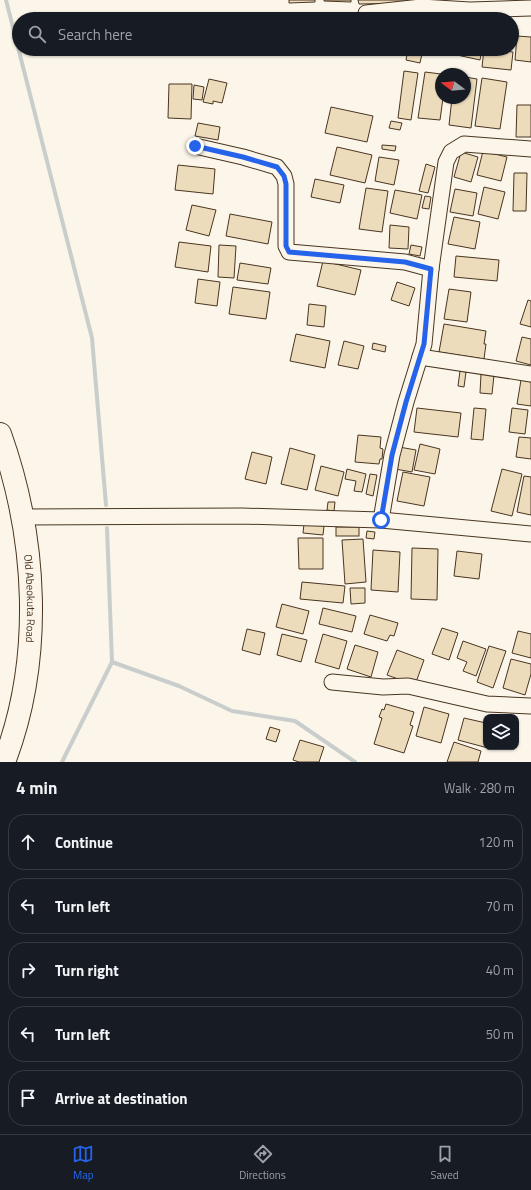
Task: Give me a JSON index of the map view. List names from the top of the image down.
{
  "streets": {
    "highway": ["Old Abeokuta Road"]
  },
  "north": "left",
  "page": {
    "search": "Search here",
    "heading": ["4 min", "Walk · 280 m"],
    "list": [
      ["Continue", "120 m"],
      ["Turn left", "70 m"],
      ["Turn right", "40 m"],
      ["Turn left", "50 m"],
      "Arrive at destination"
    ],
    "nav": ["Map", "Directions", "Saved"]
  }
}
